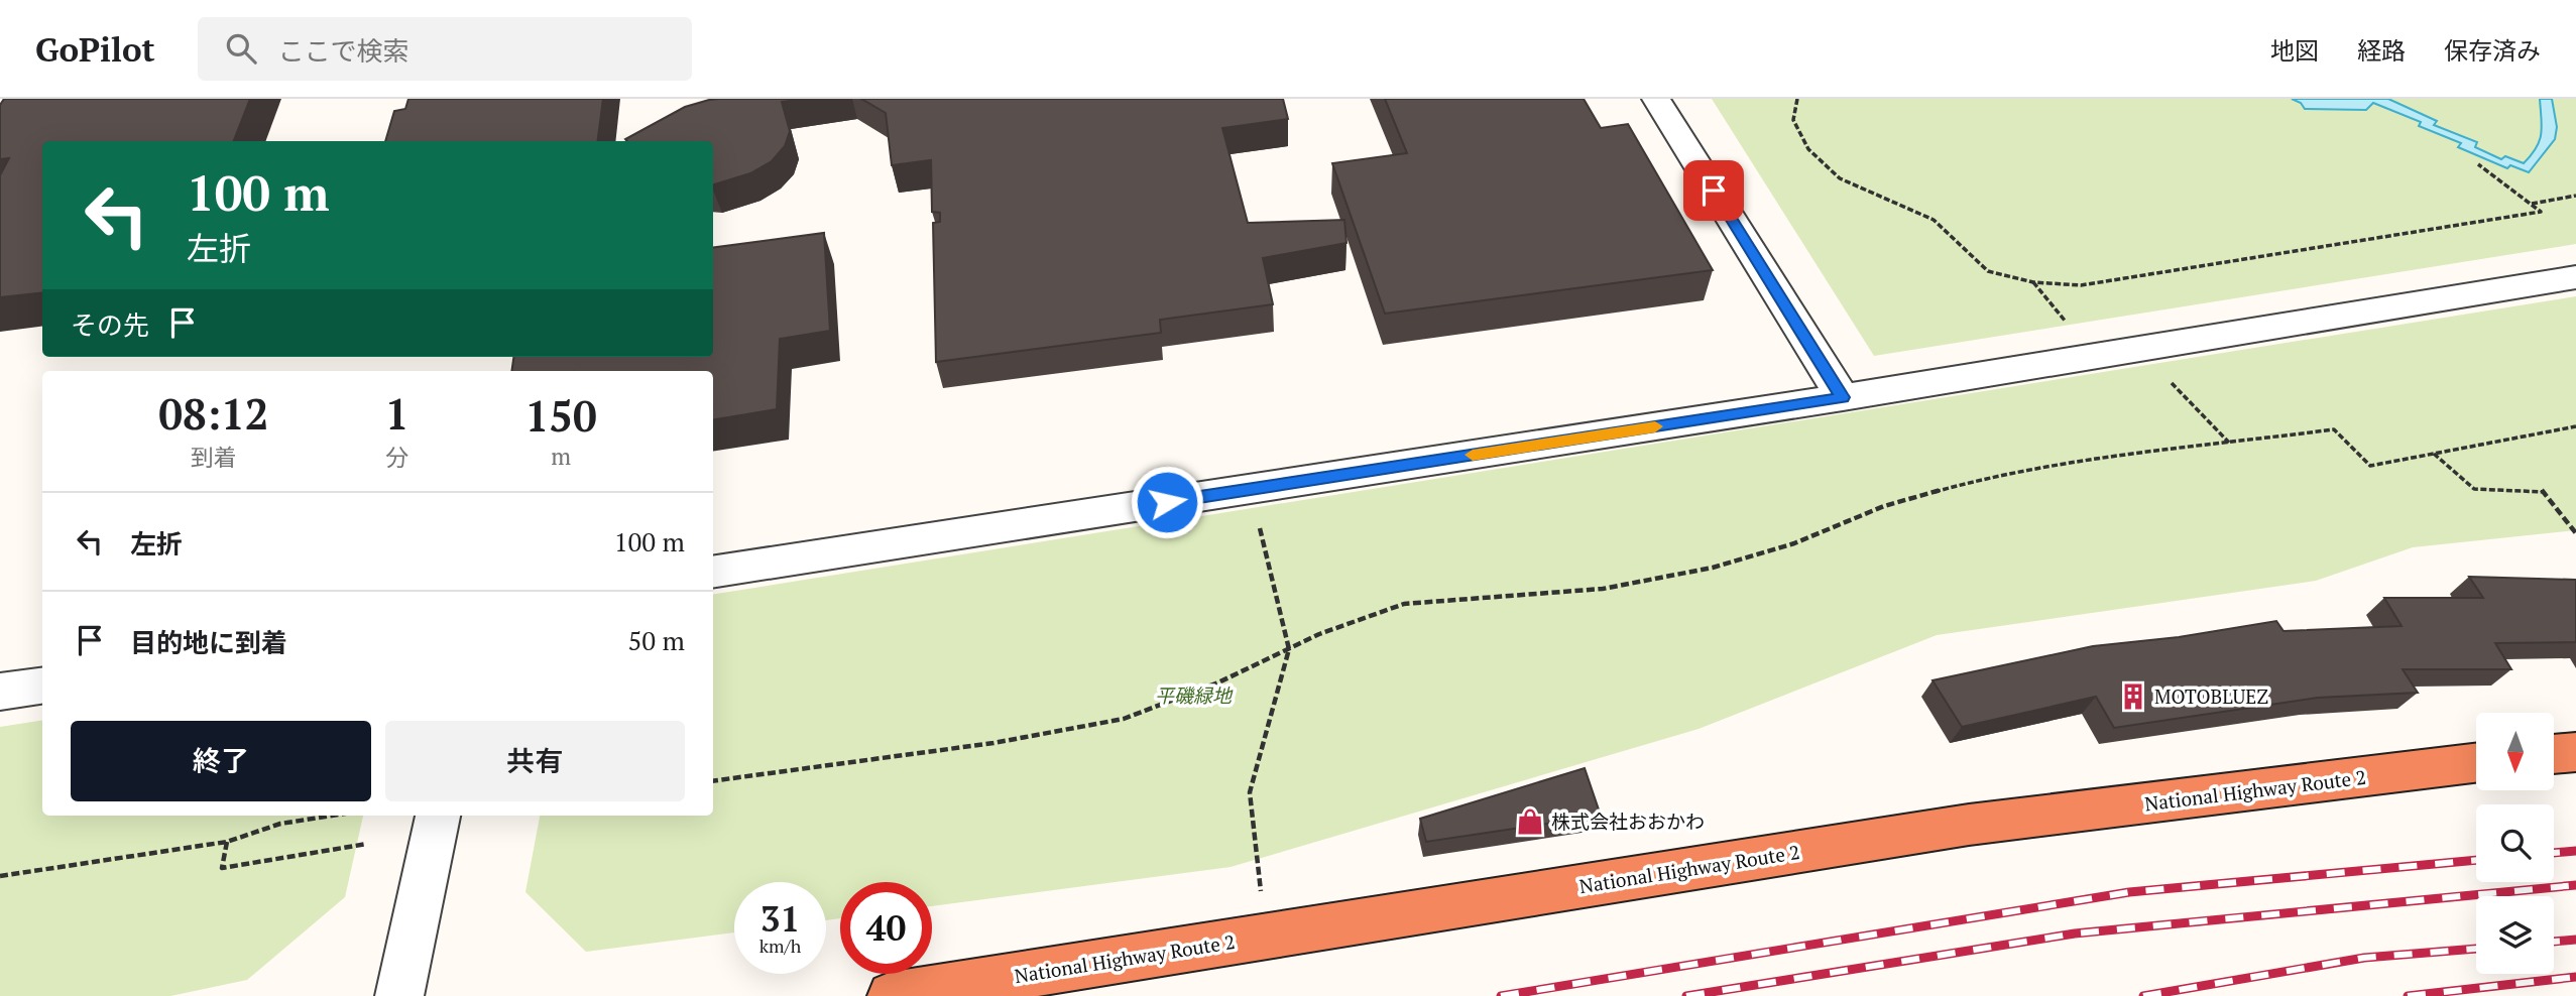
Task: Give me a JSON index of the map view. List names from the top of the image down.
{
  "streets": {
    "highway": ["National Highway Route 2"]
  },
  "parks": ["平磯緑地"],
  "places": {
    "building": ["MOTOBLUEZ"],
    "shop": ["株式会社おおかわ"]
  },
  "north": "bottom",
  "page": {
    "header": "GoPilot",
    "search": "ここで検索",
    "nav": ["地図", "経路", "保存済み"],
    "turn": ["100 m", "左折"],
    "then": "その先",
    "eta": [
      "08:12",
      "到着",
      "1",
      "分",
      "150",
      "m"
    ],
    "list": [
      {
        "name": "左折",
        "value": "100 m"
      },
      {
        "name": "目的地に到着",
        "value": "50 m"
      }
    ],
    "buttons": ["終了", "共有"],
    "speed": "31 km/h",
    "limit": "40"
  }
}
